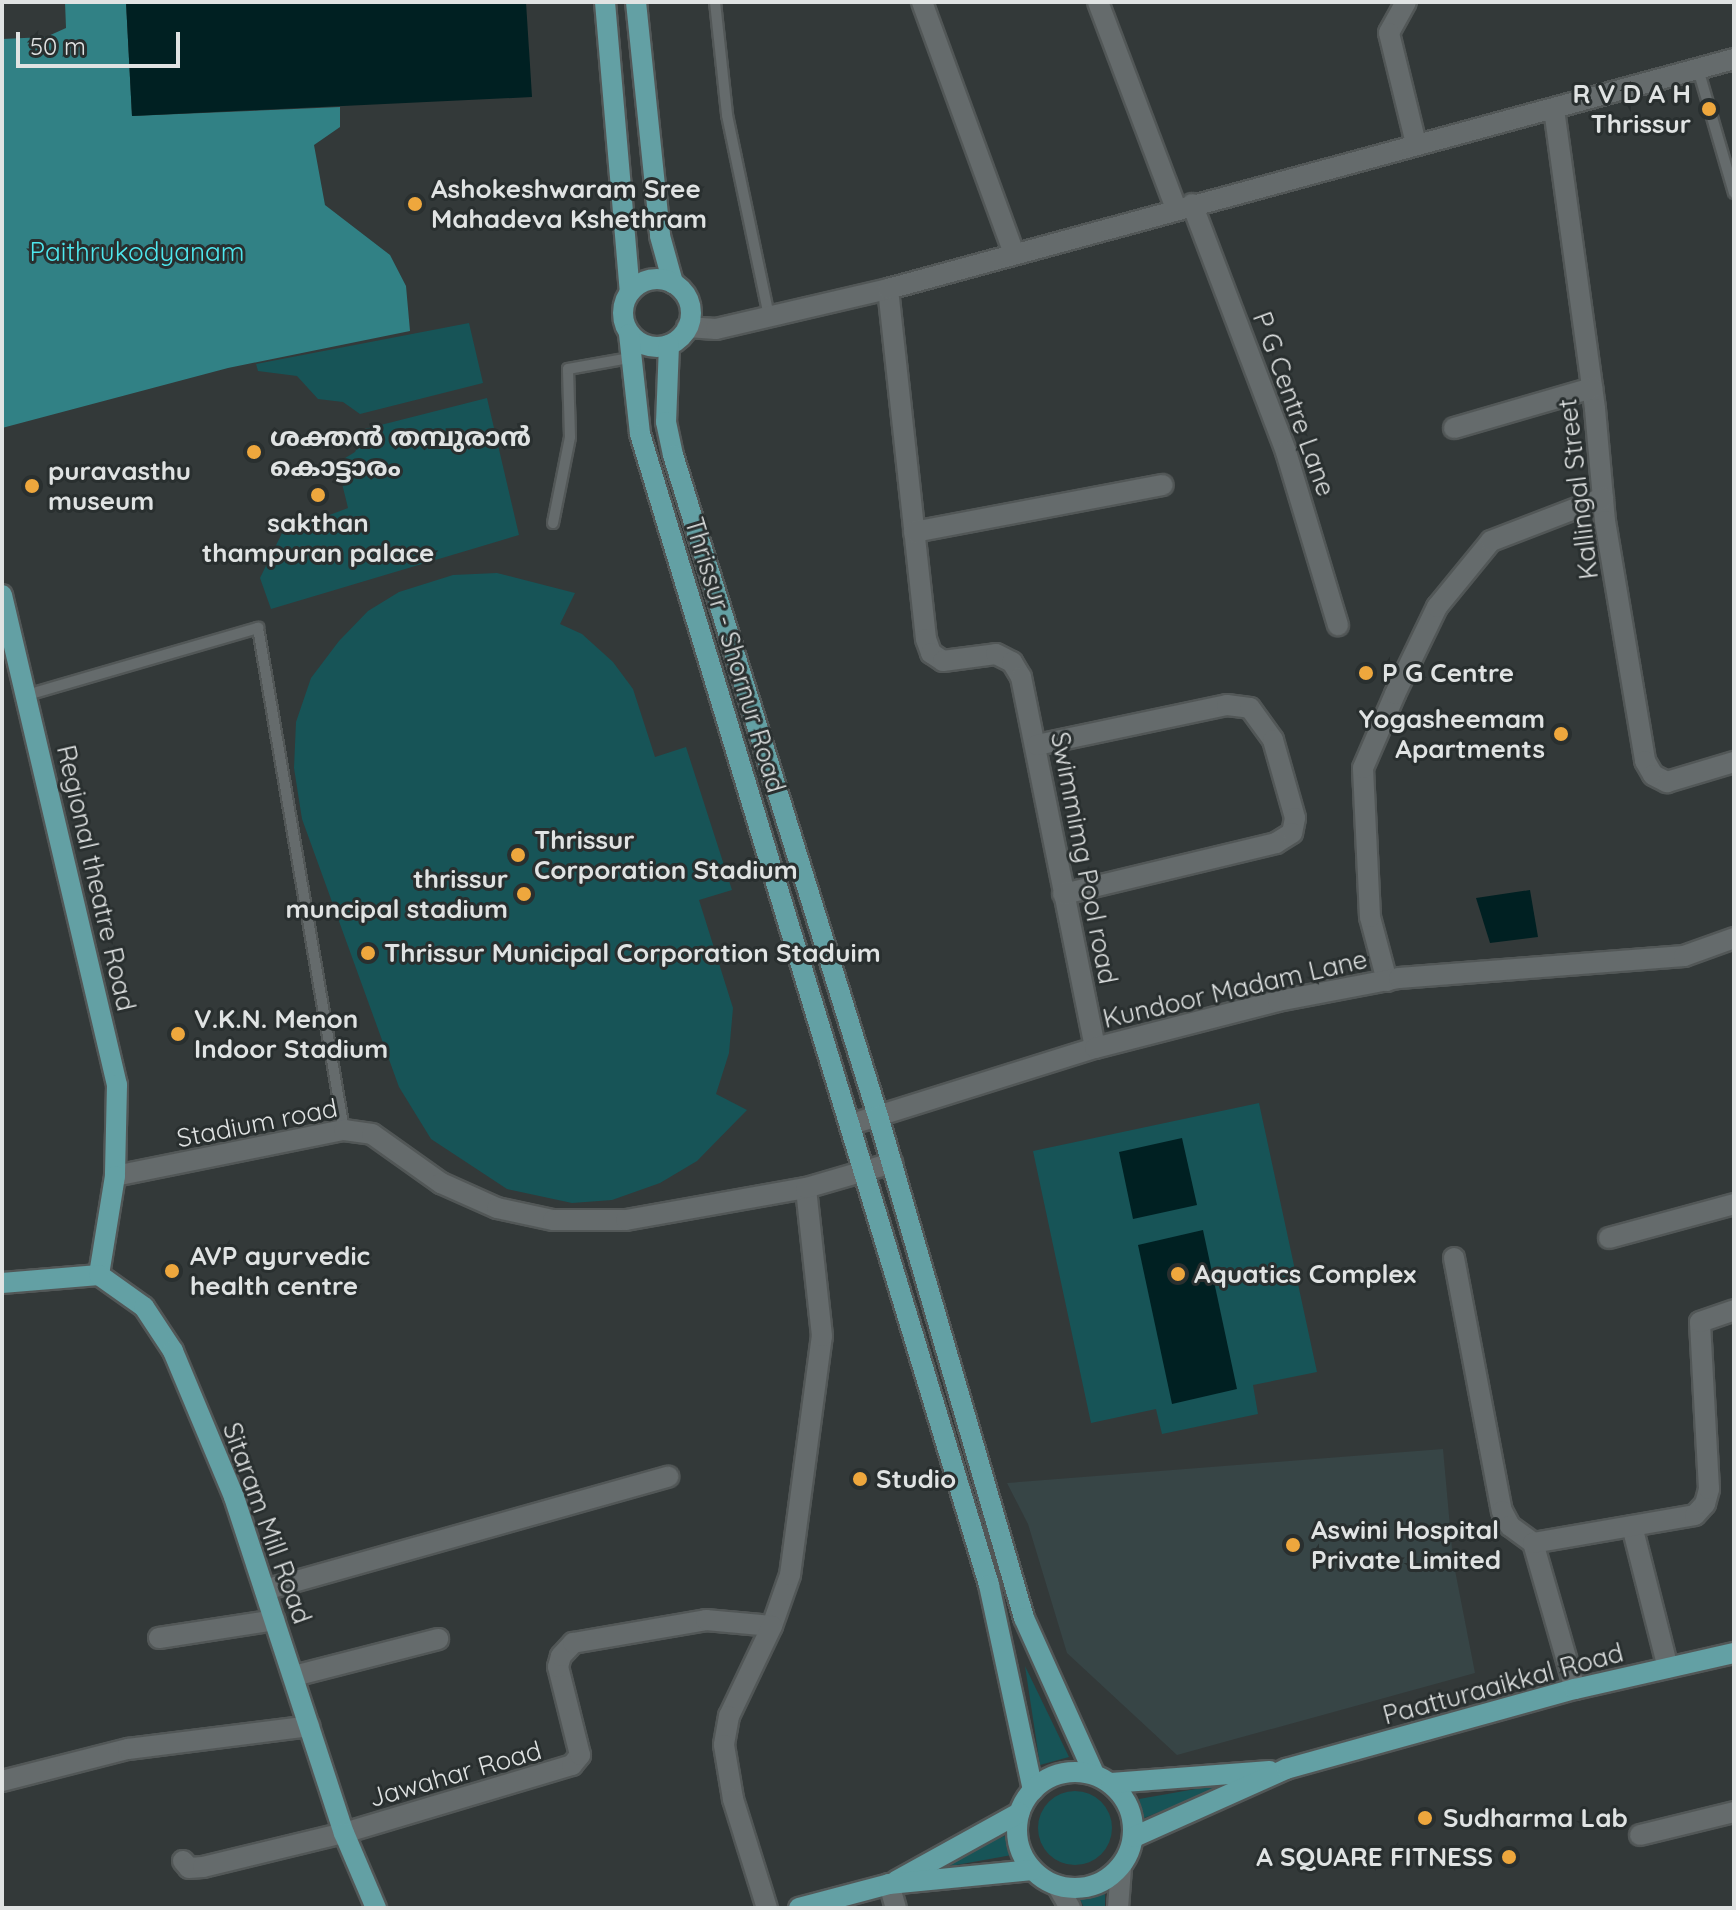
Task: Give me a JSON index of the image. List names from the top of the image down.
{
  "streets": {
    "main road": [
      "Thrissur - Shornur Road",
      "Regional theatre Road",
      "Sitaram Mill Road",
      "Paatturaaikkal Road"
    ],
    "street": [
      "P G Centre Lane",
      "Kallingal Street",
      "Swimmimg Pool road",
      "Kundoor Madam Lane",
      "Stadium road",
      "Jawahar Road"
    ]
  },
  "crossings": [
    ["Thrissur - Shornur Road", "Kundoor Madam Lane"],
    ["Thrissur - Shornur Road", "Stadium road"],
    ["Swimmimg Pool road", "Kundoor Madam Lane"],
    ["Regional theatre Road", "Stadium road"],
    ["Sitaram Mill Road", "Jawahar Road"]
  ],
  "parks": ["Paithrukodyanam"],
  "places": [
    "R V D A H Thrissur",
    "Ashokeshwaram Sree Mahadeva Kshethram",
    "ശക്തൻ തമ്പുരാൻ കൊട്ടാരം",
    "puravasthu museum",
    "sakthan thampuran palace",
    "P G Centre",
    "Yogasheemam Apartments",
    "Thrissur Corporation Stadium",
    "thrissur muncipal stadium",
    "Thrissur Municipal Corporation Staduim",
    "V.K.N. Menon Indoor Stadium",
    "AVP ayurvedic health centre",
    "Aquatics Complex",
    "Studio",
    "Aswini Hospital Private Limited",
    "Sudharma Lab",
    "A SQUARE FITNESS"
  ],
  "scale_bar": "50 m"
}
